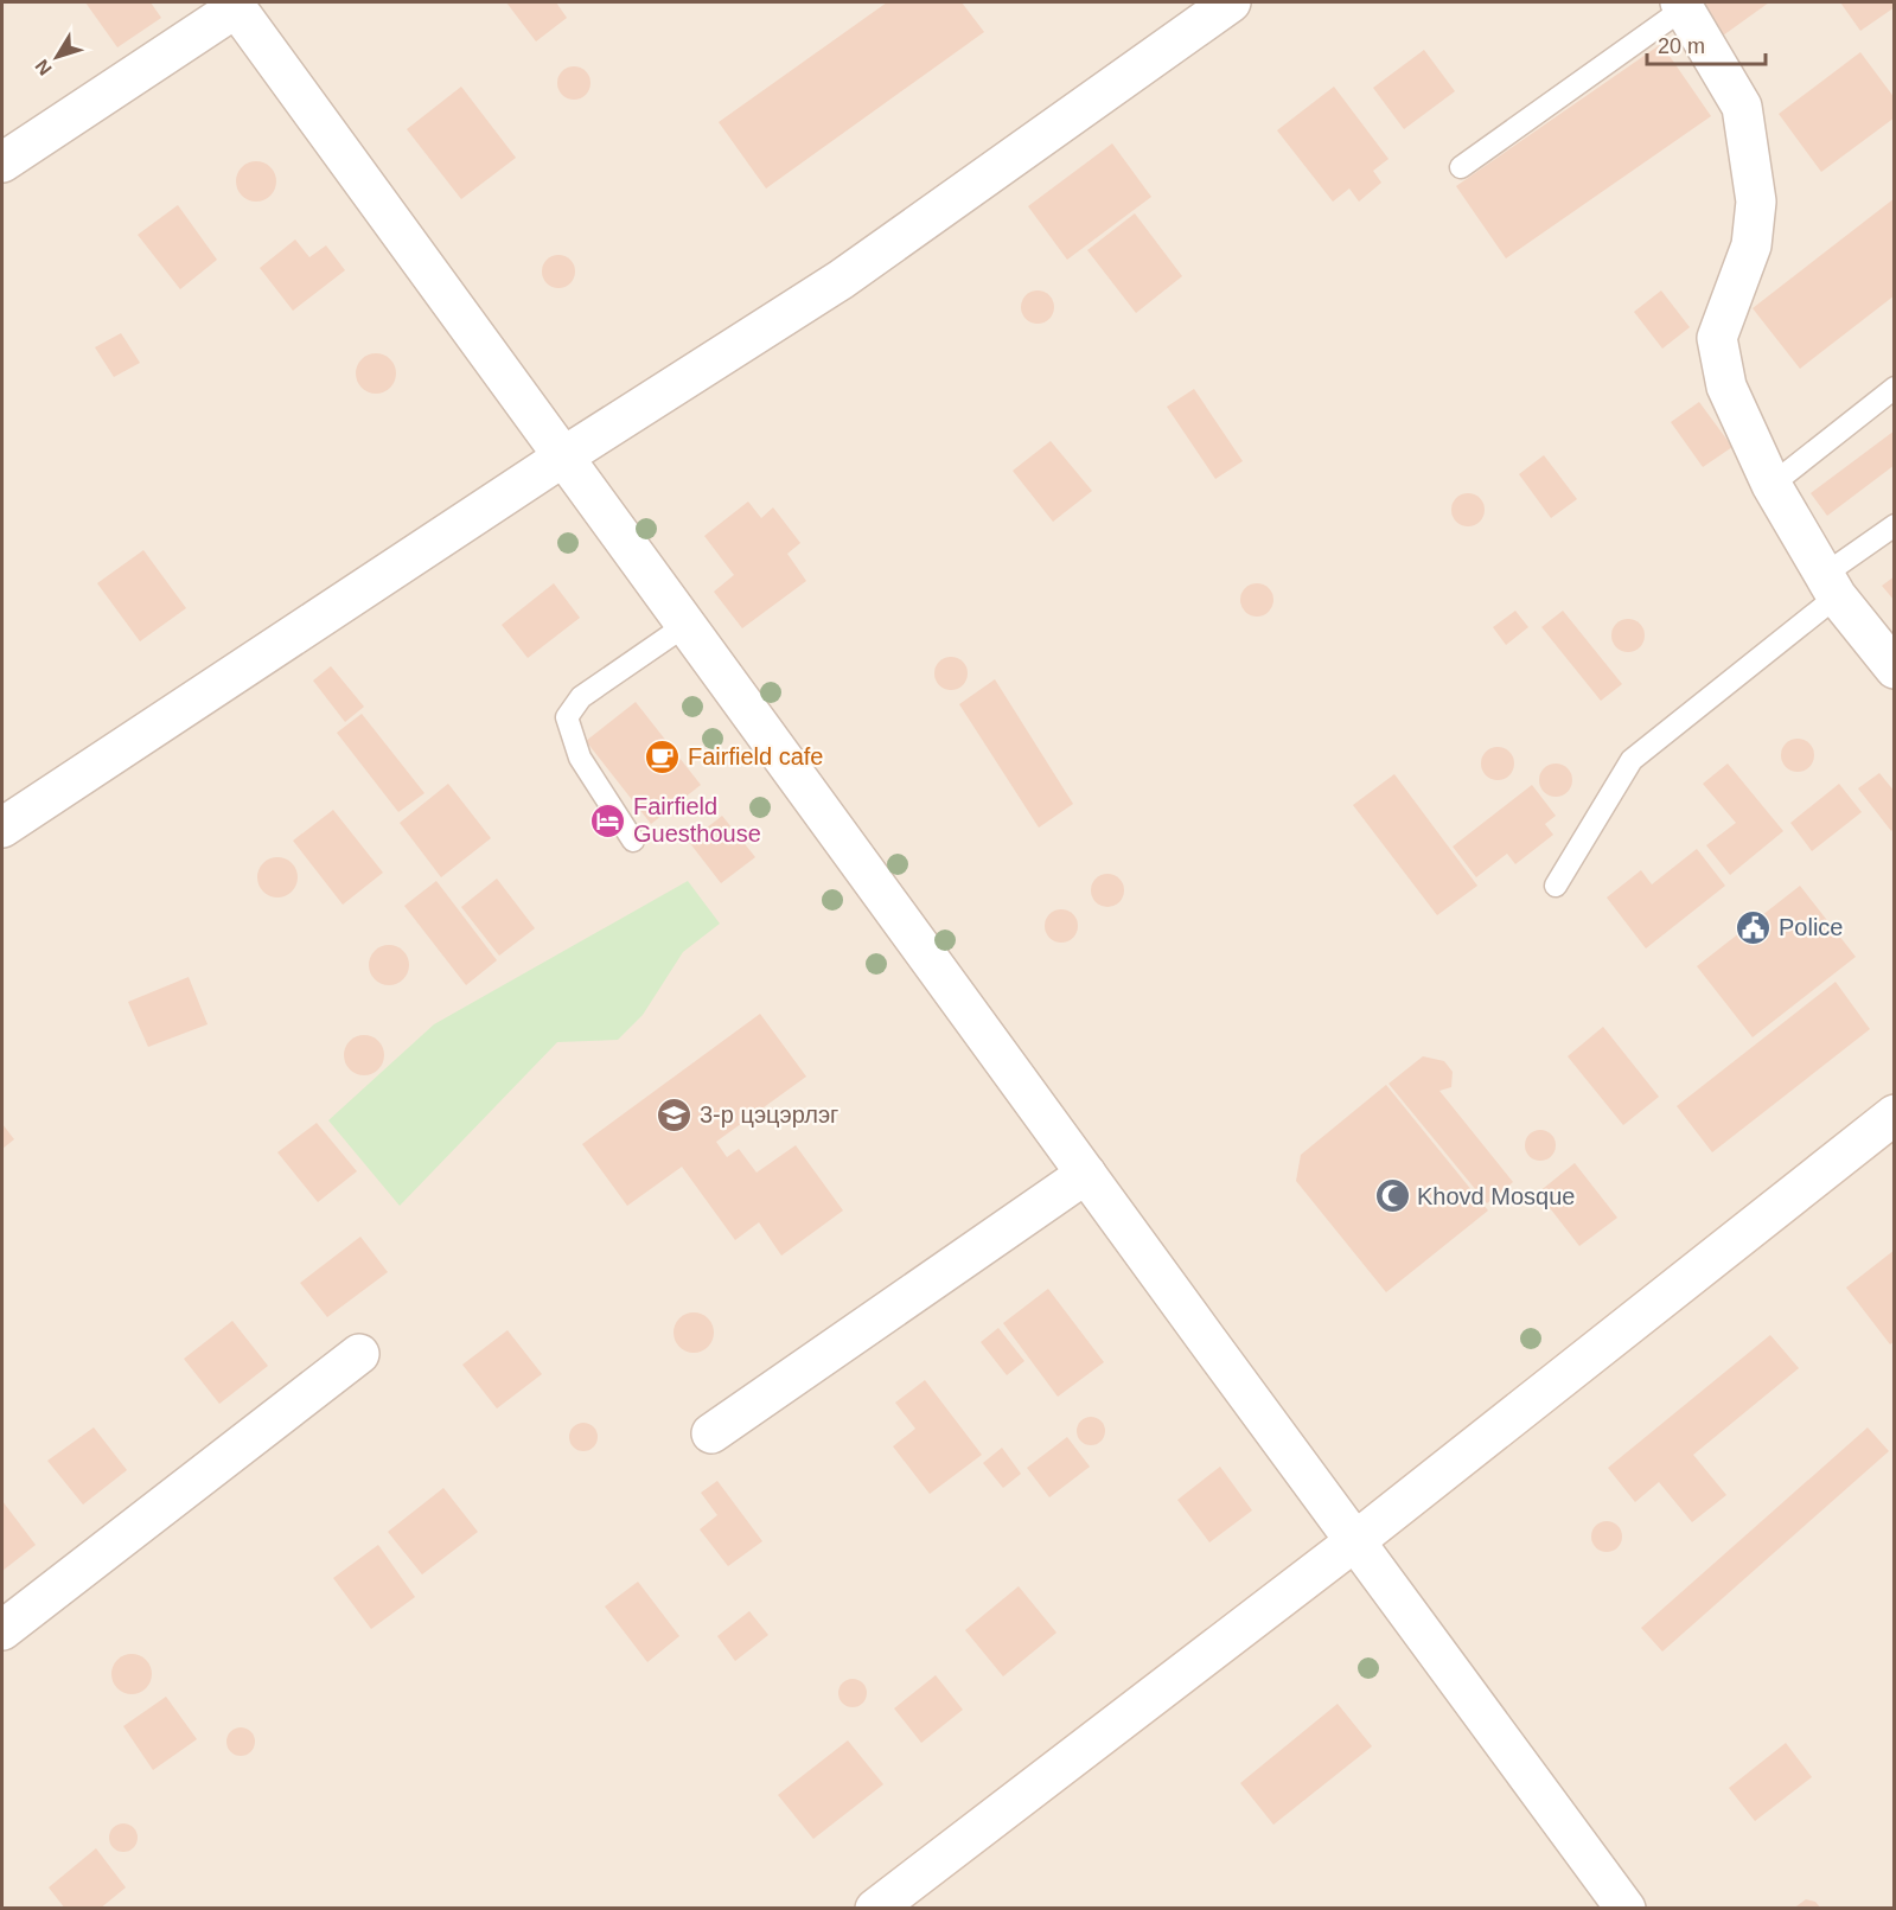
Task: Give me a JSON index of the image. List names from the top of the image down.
{
  "places": {
    "cafe": ["Fairfield cafe"],
    "hotel": ["Fairfield Guesthouse"],
    "public building": ["Police"],
    "school or university": ["3-р цэцэрлэг"],
    "mosque": ["Khovd Mosque"]
  },
  "scale_bar": "20 m",
  "north": "bottom left"
}
